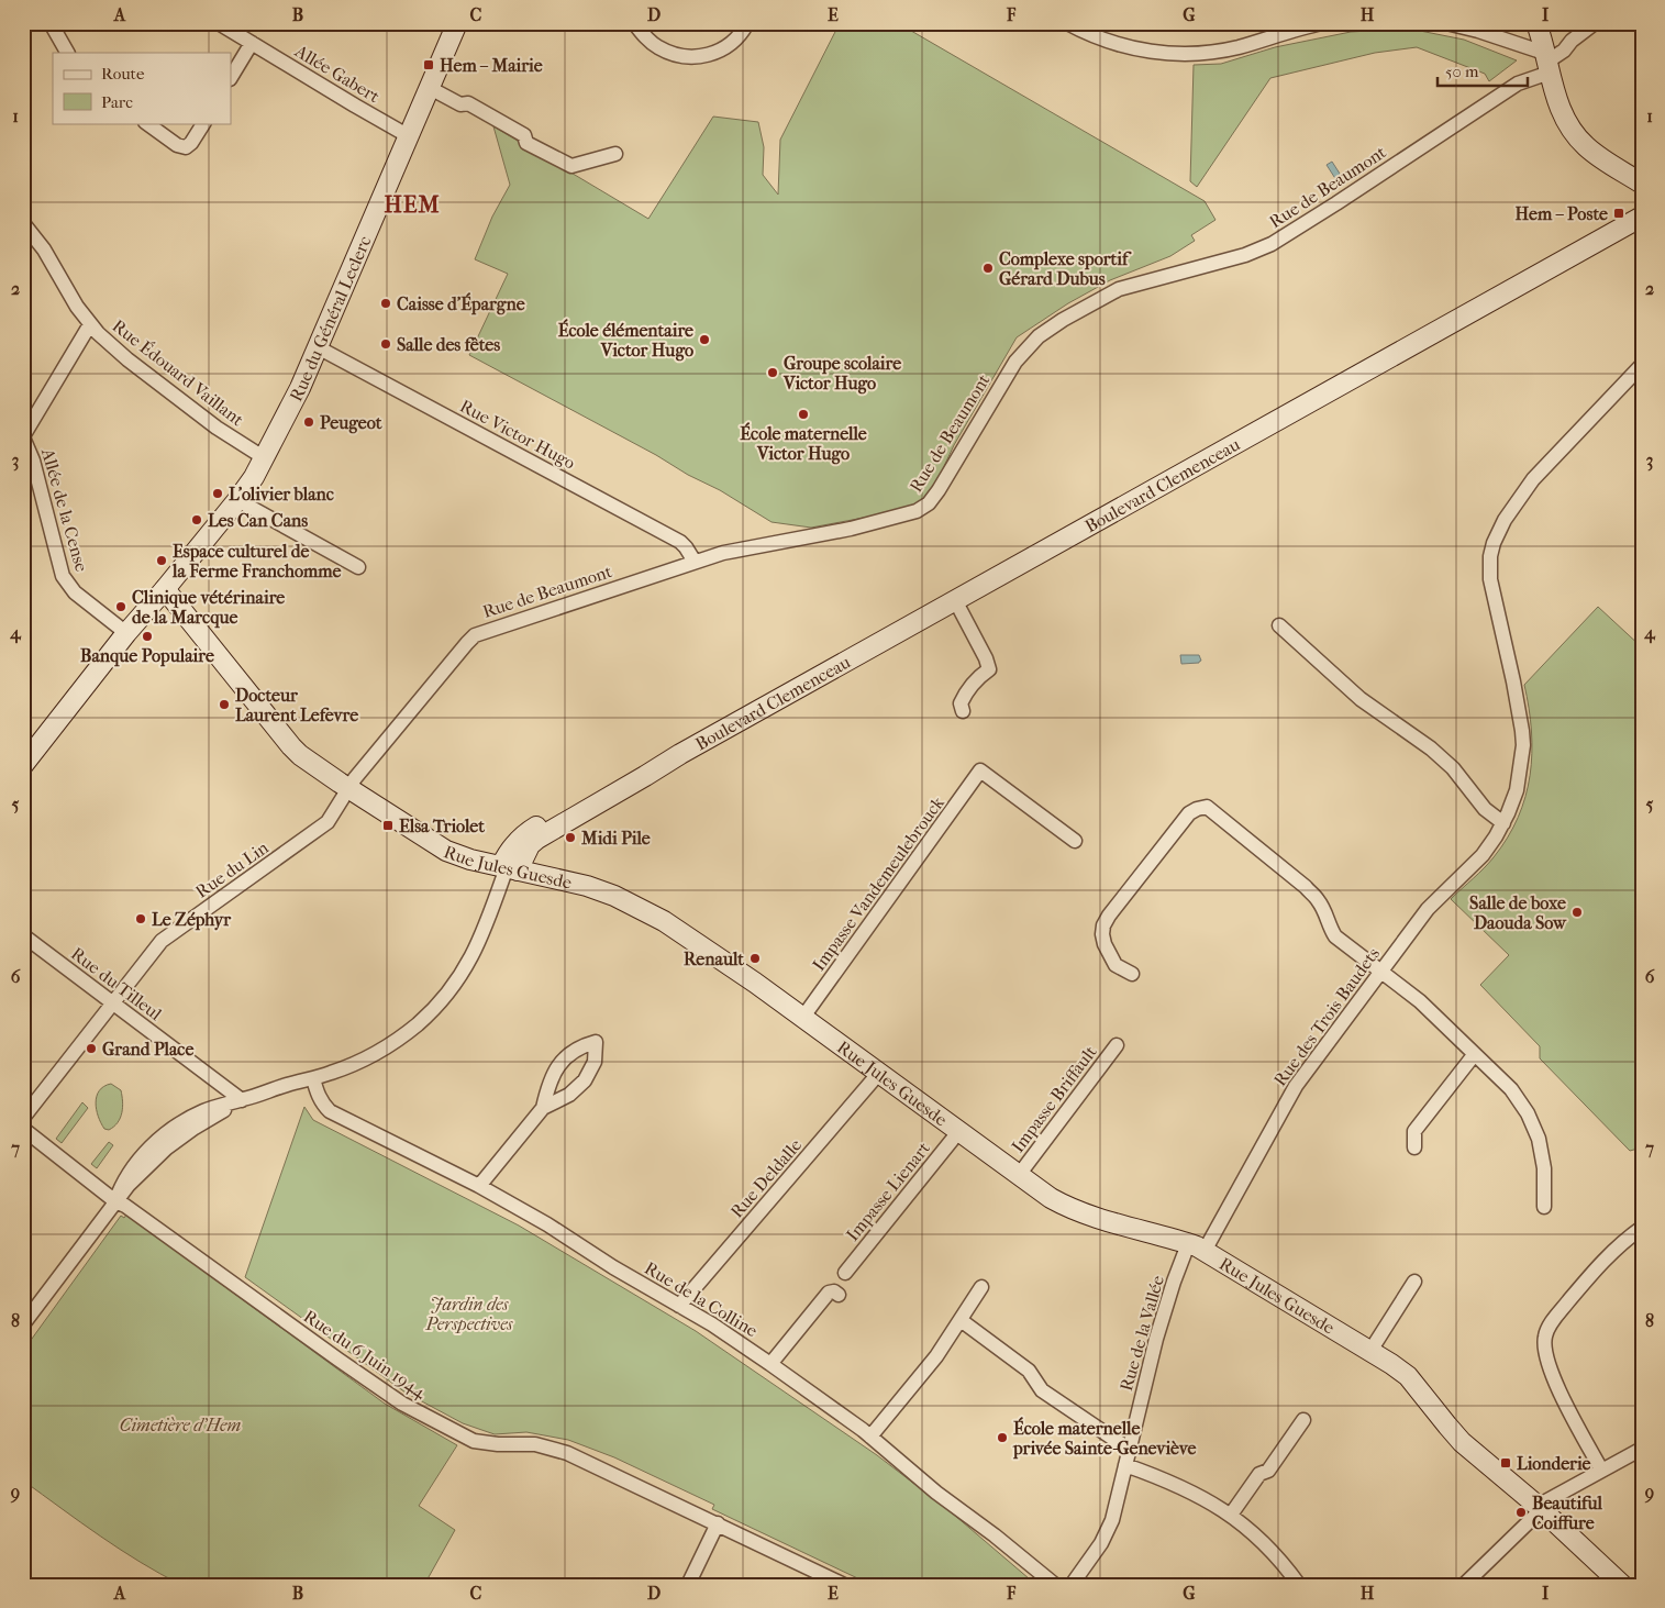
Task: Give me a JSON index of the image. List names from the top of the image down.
{
  "streets": {
    "street": [
      "Allée Gabert",
      "Rue de Beaumont",
      "Rue du Général Leclerc",
      "Rue Édouard Vaillant",
      "Rue Victor Hugo",
      "Boulevard Clemenceau",
      "Allée de la Cense",
      "Rue Jules Guesde",
      "Rue du Lin",
      "Impasse Vandemeulebrouck",
      "Rue du Tilleul",
      "Rue des Trois Baudets",
      "Impasse Briffault",
      "Rue Deldalle",
      "Impasse Lienart",
      "Rue de la Colline",
      "Rue de la Vallée",
      "Rue du 6 Juin 1944"
    ]
  },
  "crossings": [
    ["Allée Gabert", "Rue du Général Leclerc"],
    ["Rue de Beaumont", "Rue Victor Hugo"],
    ["Rue de Beaumont", "Rue Jules Guesde"],
    ["Rue de Beaumont", "Rue du Lin"],
    ["Rue du Général Leclerc", "Rue Édouard Vaillant"],
    ["Rue du Général Leclerc", "Rue Victor Hugo"],
    ["Rue du Général Leclerc", "Allée de la Cense"],
    ["Rue du Général Leclerc", "Rue Jules Guesde"],
    ["Boulevard Clemenceau", "Rue Jules Guesde"],
    ["Rue Jules Guesde", "Rue du Lin"],
    ["Rue Jules Guesde", "Impasse Vandemeulebrouck"],
    ["Rue Jules Guesde", "Rue des Trois Baudets"],
    ["Rue Jules Guesde", "Impasse Briffault"],
    ["Rue Jules Guesde", "Rue Deldalle"],
    ["Rue Jules Guesde", "Impasse Lienart"],
    ["Rue Jules Guesde", "Rue de la Vallée"],
    ["Rue du Lin", "Rue du Tilleul"],
    ["Rue des Trois Baudets", "Rue de la Vallée"],
    ["Rue Deldalle", "Rue de la Colline"]
  ],
  "districts": ["HEM"],
  "parks": ["Jardin des Perspectives", "Cimetière d'Hem"],
  "places": {
    "transit": [
      "Hem – Mairie",
      "Hem – Poste",
      "Elsa Triolet",
      "Lionderie"
    ],
    "other": [
      "Complexe sportif Gérard Dubus",
      "Caisse d'Épargne",
      "École élémentaire Victor Hugo",
      "Salle des fêtes",
      "Groupe scolaire Victor Hugo",
      "École maternelle Victor Hugo",
      "Peugeot",
      "L'olivier blanc",
      "Les Can Cans",
      "Espace culturel de la Ferme Franchomme",
      "Clinique vétérinaire de la Marcque",
      "Banque Populaire",
      "Docteur Laurent Lefevre",
      "Midi Pile",
      "Salle de boxe Daouda Sow",
      "Le Zéphyr",
      "Renault",
      "Grand Place",
      "École maternelle privée Sainte-Geneviève",
      "Beautiful Coiffure"
    ]
  },
  "legend": ["Route", "Parc"],
  "scale_bar": "50 m",
  "grid": {
    "columns": [
      "A",
      "B",
      "C",
      "D",
      "E",
      "F",
      "G",
      "H",
      "I"
    ],
    "rows": [
      "1",
      "2",
      "3",
      "4",
      "5",
      "6",
      "7",
      "8",
      "9"
    ]
  }
}
